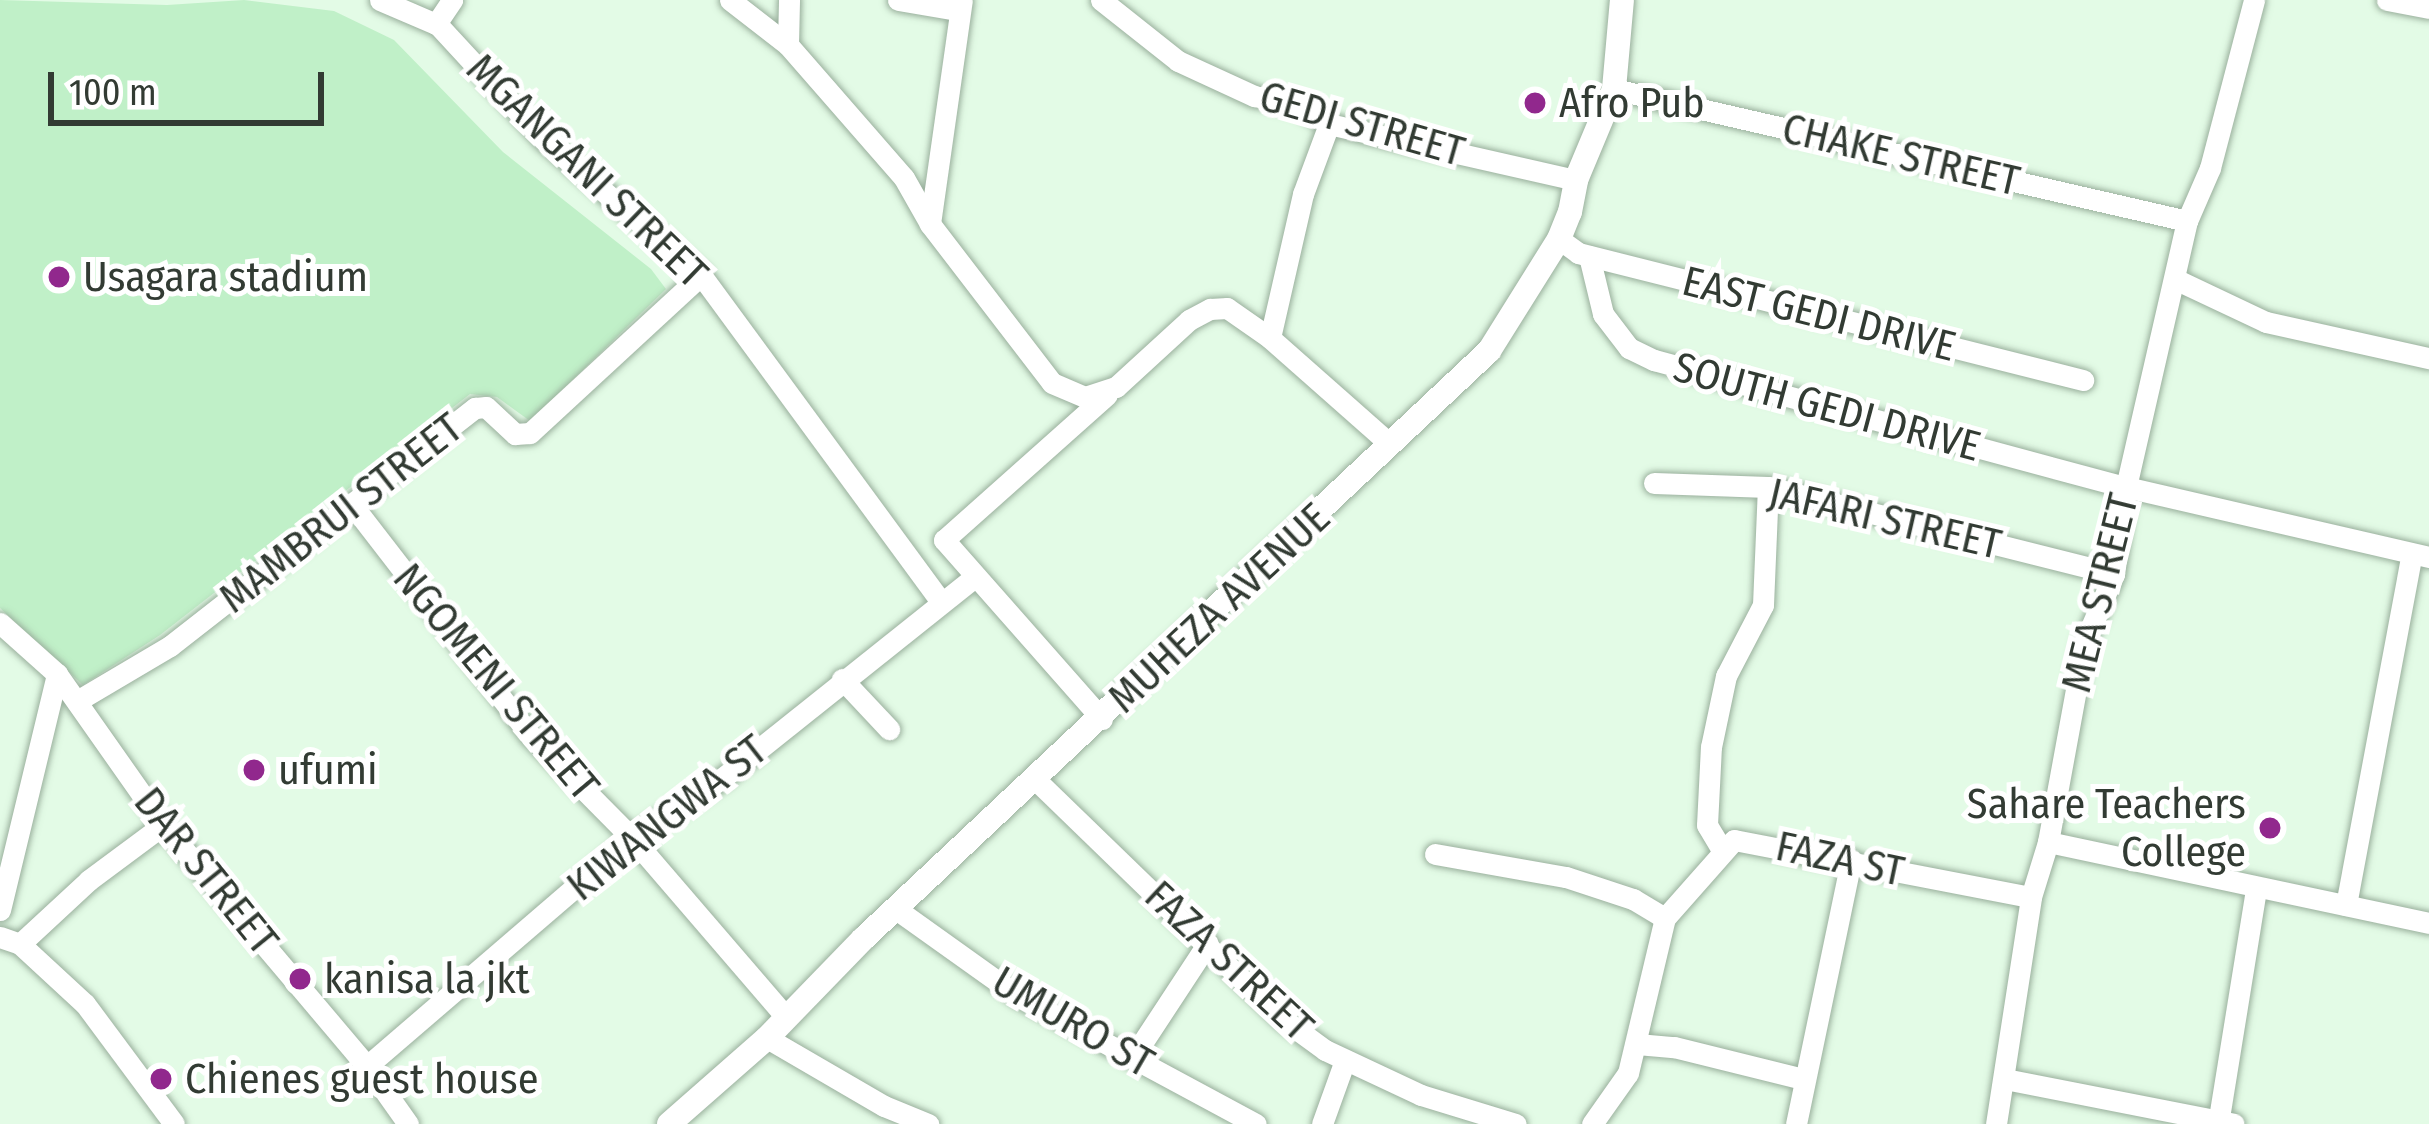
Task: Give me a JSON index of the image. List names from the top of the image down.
{
  "streets": {
    "street": [
      "GEDI STREET",
      "CHAKE STREET",
      "MGANGANI STREET",
      "EAST GEDI DRIVE",
      "SOUTH GEDI DRIVE",
      "MAMBRUI STREET",
      "JAFARI STREET",
      "MEA STREET",
      "MUHEZA AVENUE",
      "NGOMENI STREET",
      "KIWANGWA ST",
      "FAZA ST",
      "DAR STREET",
      "FAZA STREET",
      "UMURO ST"
    ]
  },
  "crossings": [
    ["GEDI STREET", "MUHEZA AVENUE"],
    ["CHAKE STREET", "MEA STREET"],
    ["CHAKE STREET", "MUHEZA AVENUE"],
    ["MGANGANI STREET", "MAMBRUI STREET"],
    ["MGANGANI STREET", "KIWANGWA ST"],
    ["EAST GEDI DRIVE", "SOUTH GEDI DRIVE"],
    ["EAST GEDI DRIVE", "MUHEZA AVENUE"],
    ["SOUTH GEDI DRIVE", "MEA STREET"],
    ["MAMBRUI STREET", "NGOMENI STREET"],
    ["MAMBRUI STREET", "DAR STREET"],
    ["JAFARI STREET", "MEA STREET"],
    ["MEA STREET", "FAZA ST"],
    ["MUHEZA AVENUE", "NGOMENI STREET"],
    ["MUHEZA AVENUE", "FAZA STREET"],
    ["MUHEZA AVENUE", "UMURO ST"],
    ["NGOMENI STREET", "KIWANGWA ST"],
    ["KIWANGWA ST", "DAR STREET"]
  ],
  "places": [
    "Afro Pub",
    "Usagara stadium",
    "ufumi",
    "Sahare Teachers College",
    "kanisa la jkt",
    "Chienes guest house"
  ],
  "scale_bar": "100 m"
}
